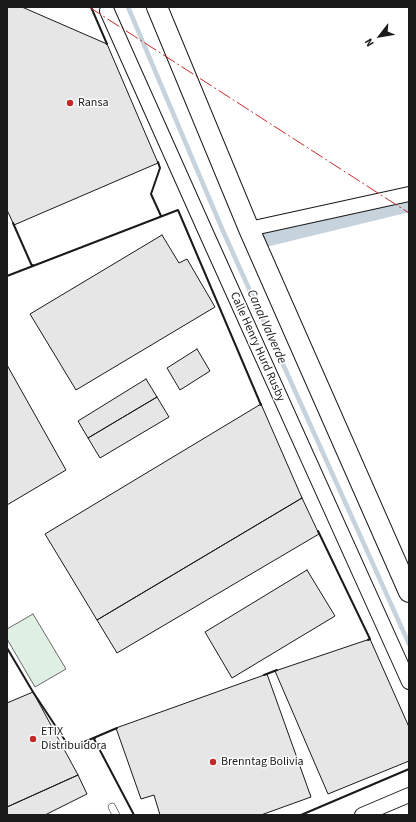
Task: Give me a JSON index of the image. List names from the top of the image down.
{
  "streets": {
    "street": ["Calle Henry Hurd Rusby"]
  },
  "water": ["Canal Valverde"],
  "places": ["Ransa", "ETIX Distribuidora", "Brenntag Bolivia"],
  "north": "bottom left"
}
